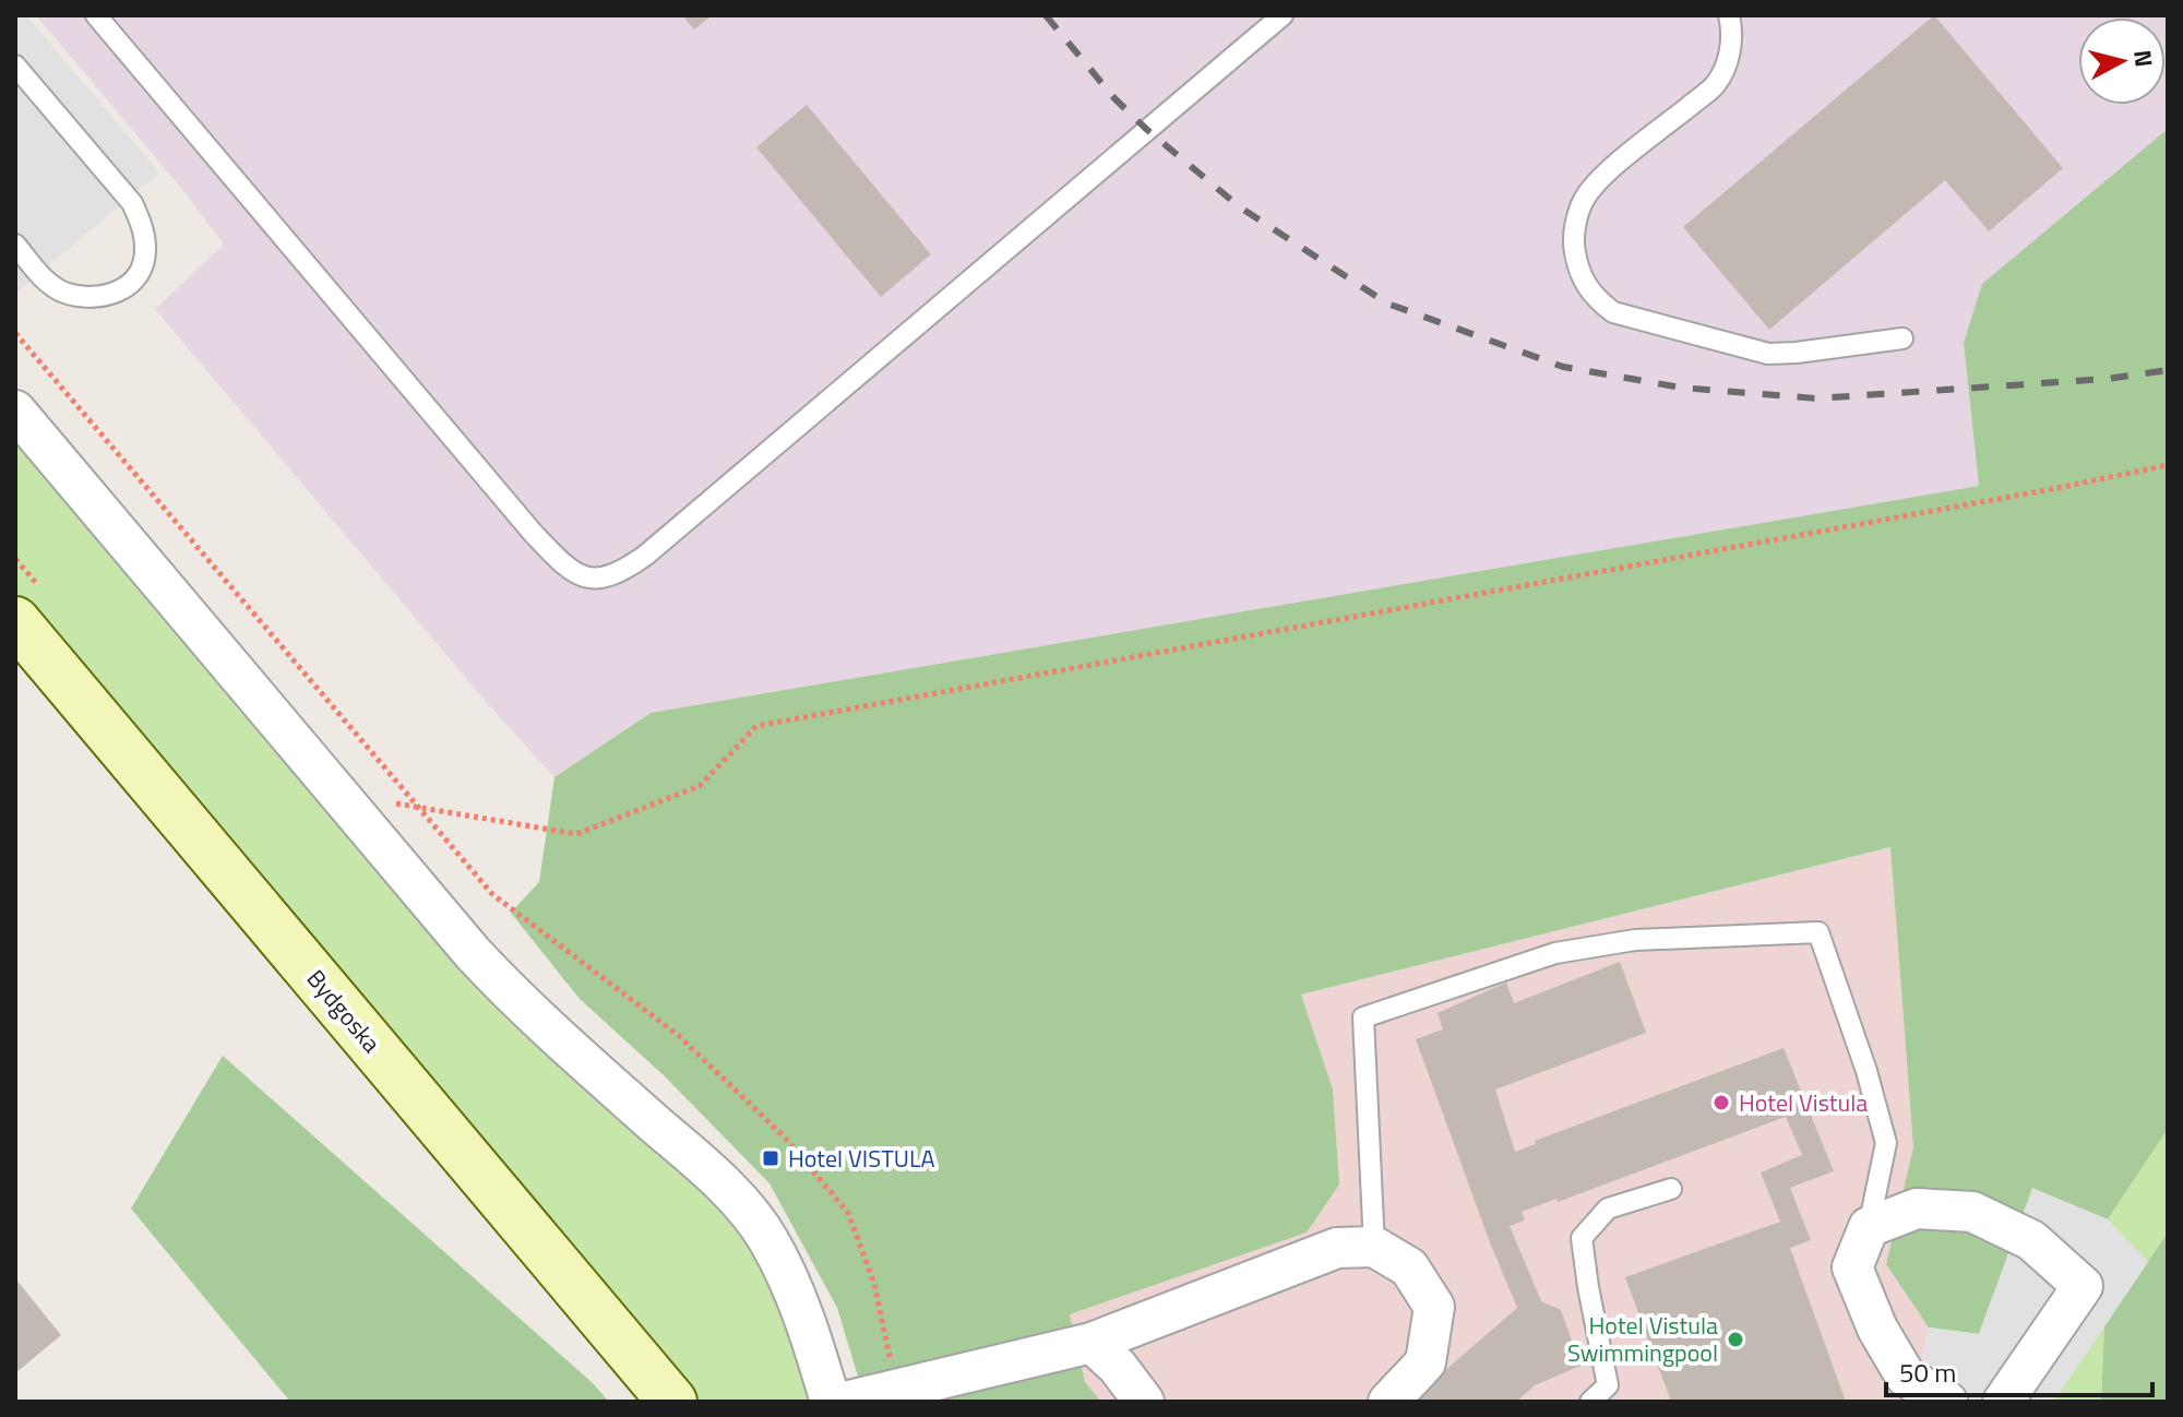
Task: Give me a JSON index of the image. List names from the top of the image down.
{
  "streets": {
    "street": ["Bydgoska"]
  },
  "places": {
    "other": ["Hotel Vistula", "Hotel Vistula Swimmingpool"],
    "transit": ["Hotel VISTULA"]
  },
  "scale_bar": "50 m",
  "north": "right"
}
